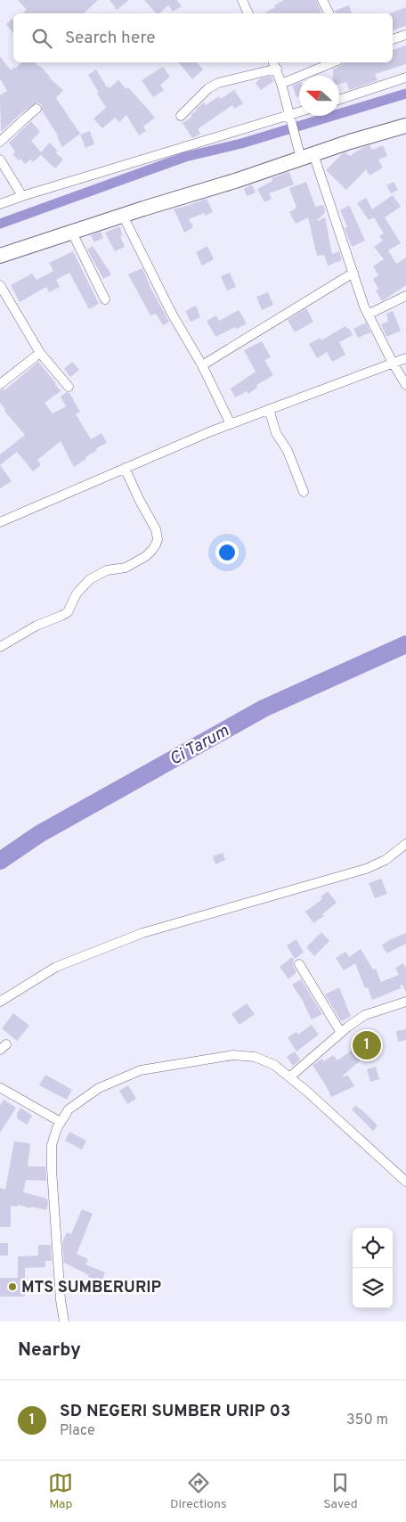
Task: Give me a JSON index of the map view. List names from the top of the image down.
{
  "water": ["Ci Tarum"],
  "places": ["MTS SUMBERURIP"],
  "north": "left",
  "page": {
    "search": "Search here",
    "pins": "1",
    "heading": "Nearby",
    "list": [
      {
        "mark": "1",
        "name": "SD NEGERI SUMBER URIP 03",
        "note": "Place",
        "value": "350 m"
      }
    ],
    "nav": ["Map", "Directions", "Saved"]
  }
}
